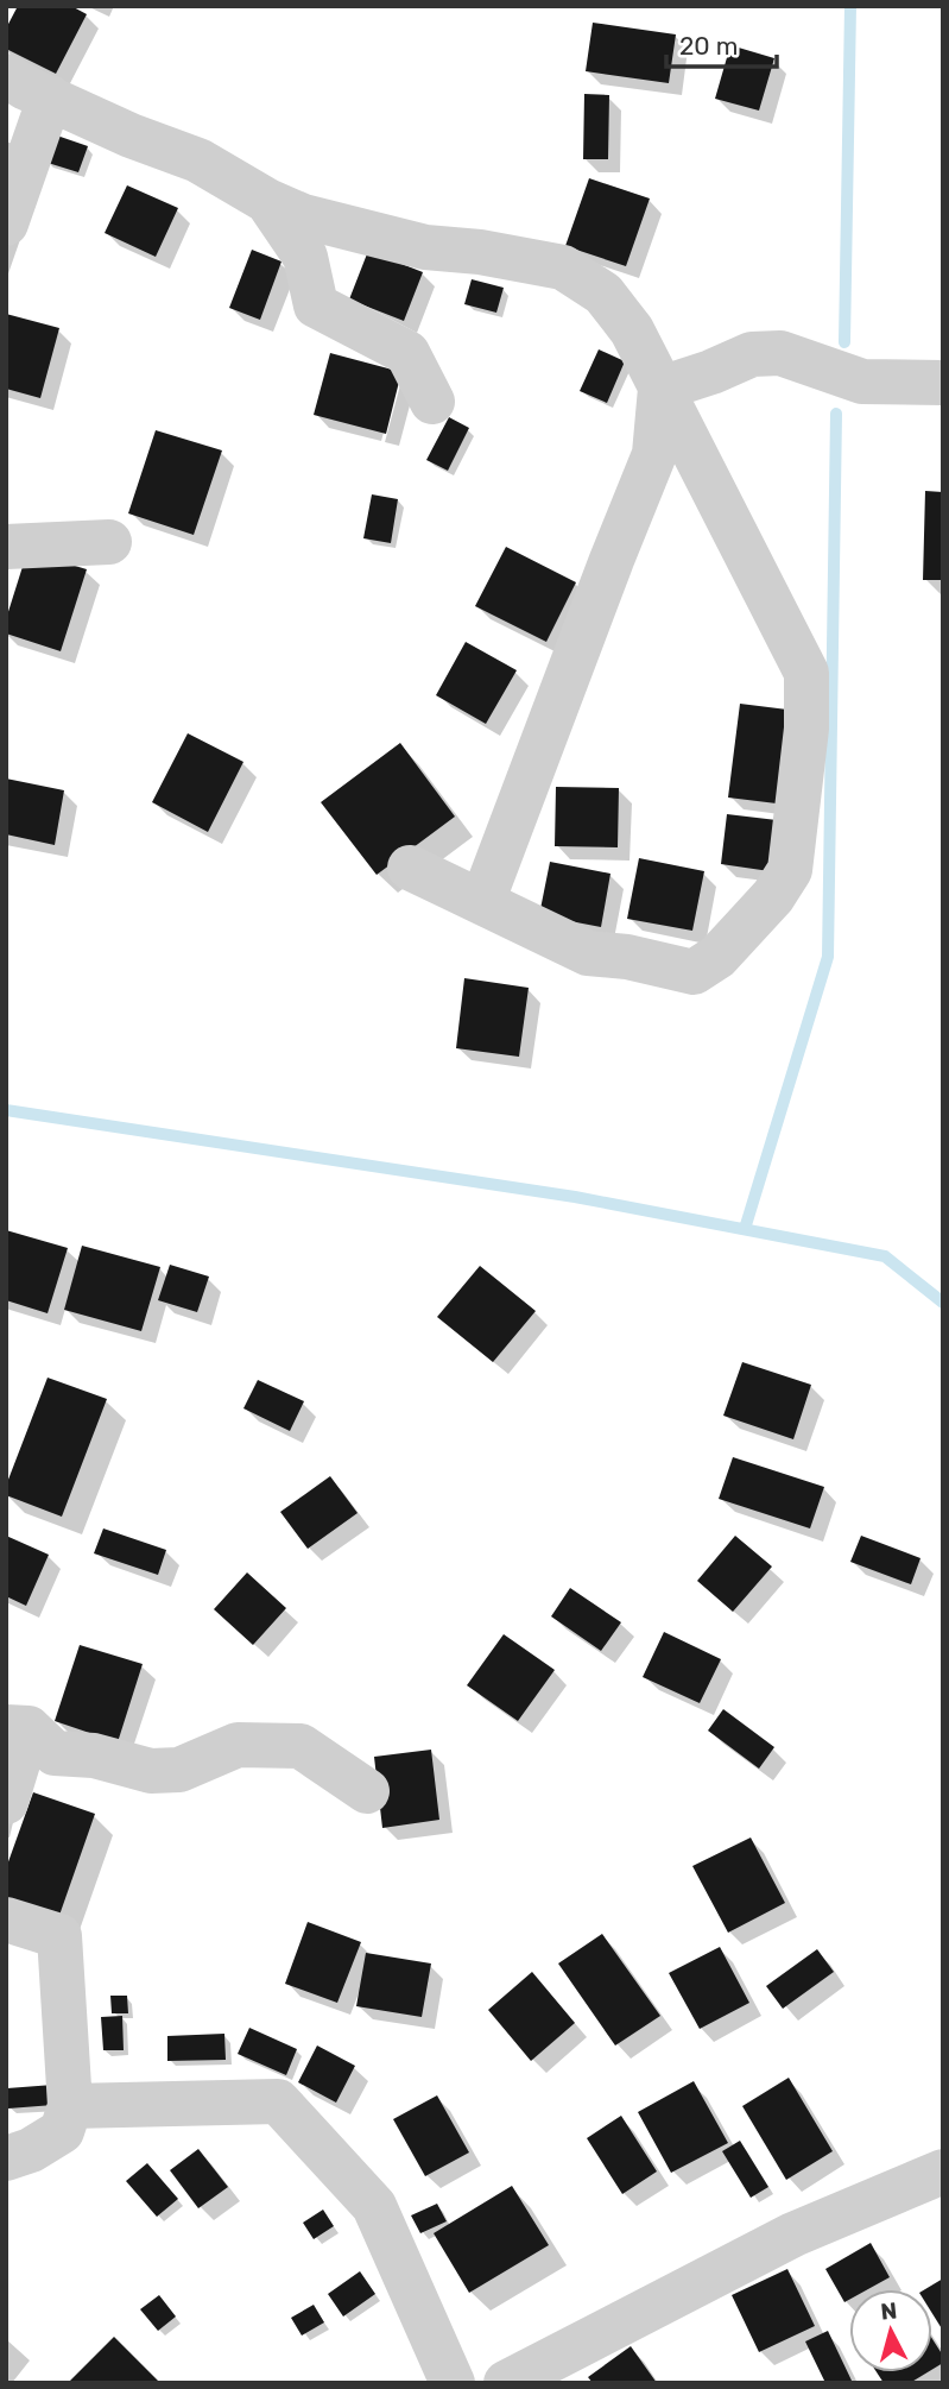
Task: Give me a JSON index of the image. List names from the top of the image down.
{
  "scale_bar": "20 m",
  "north": "top"
}
